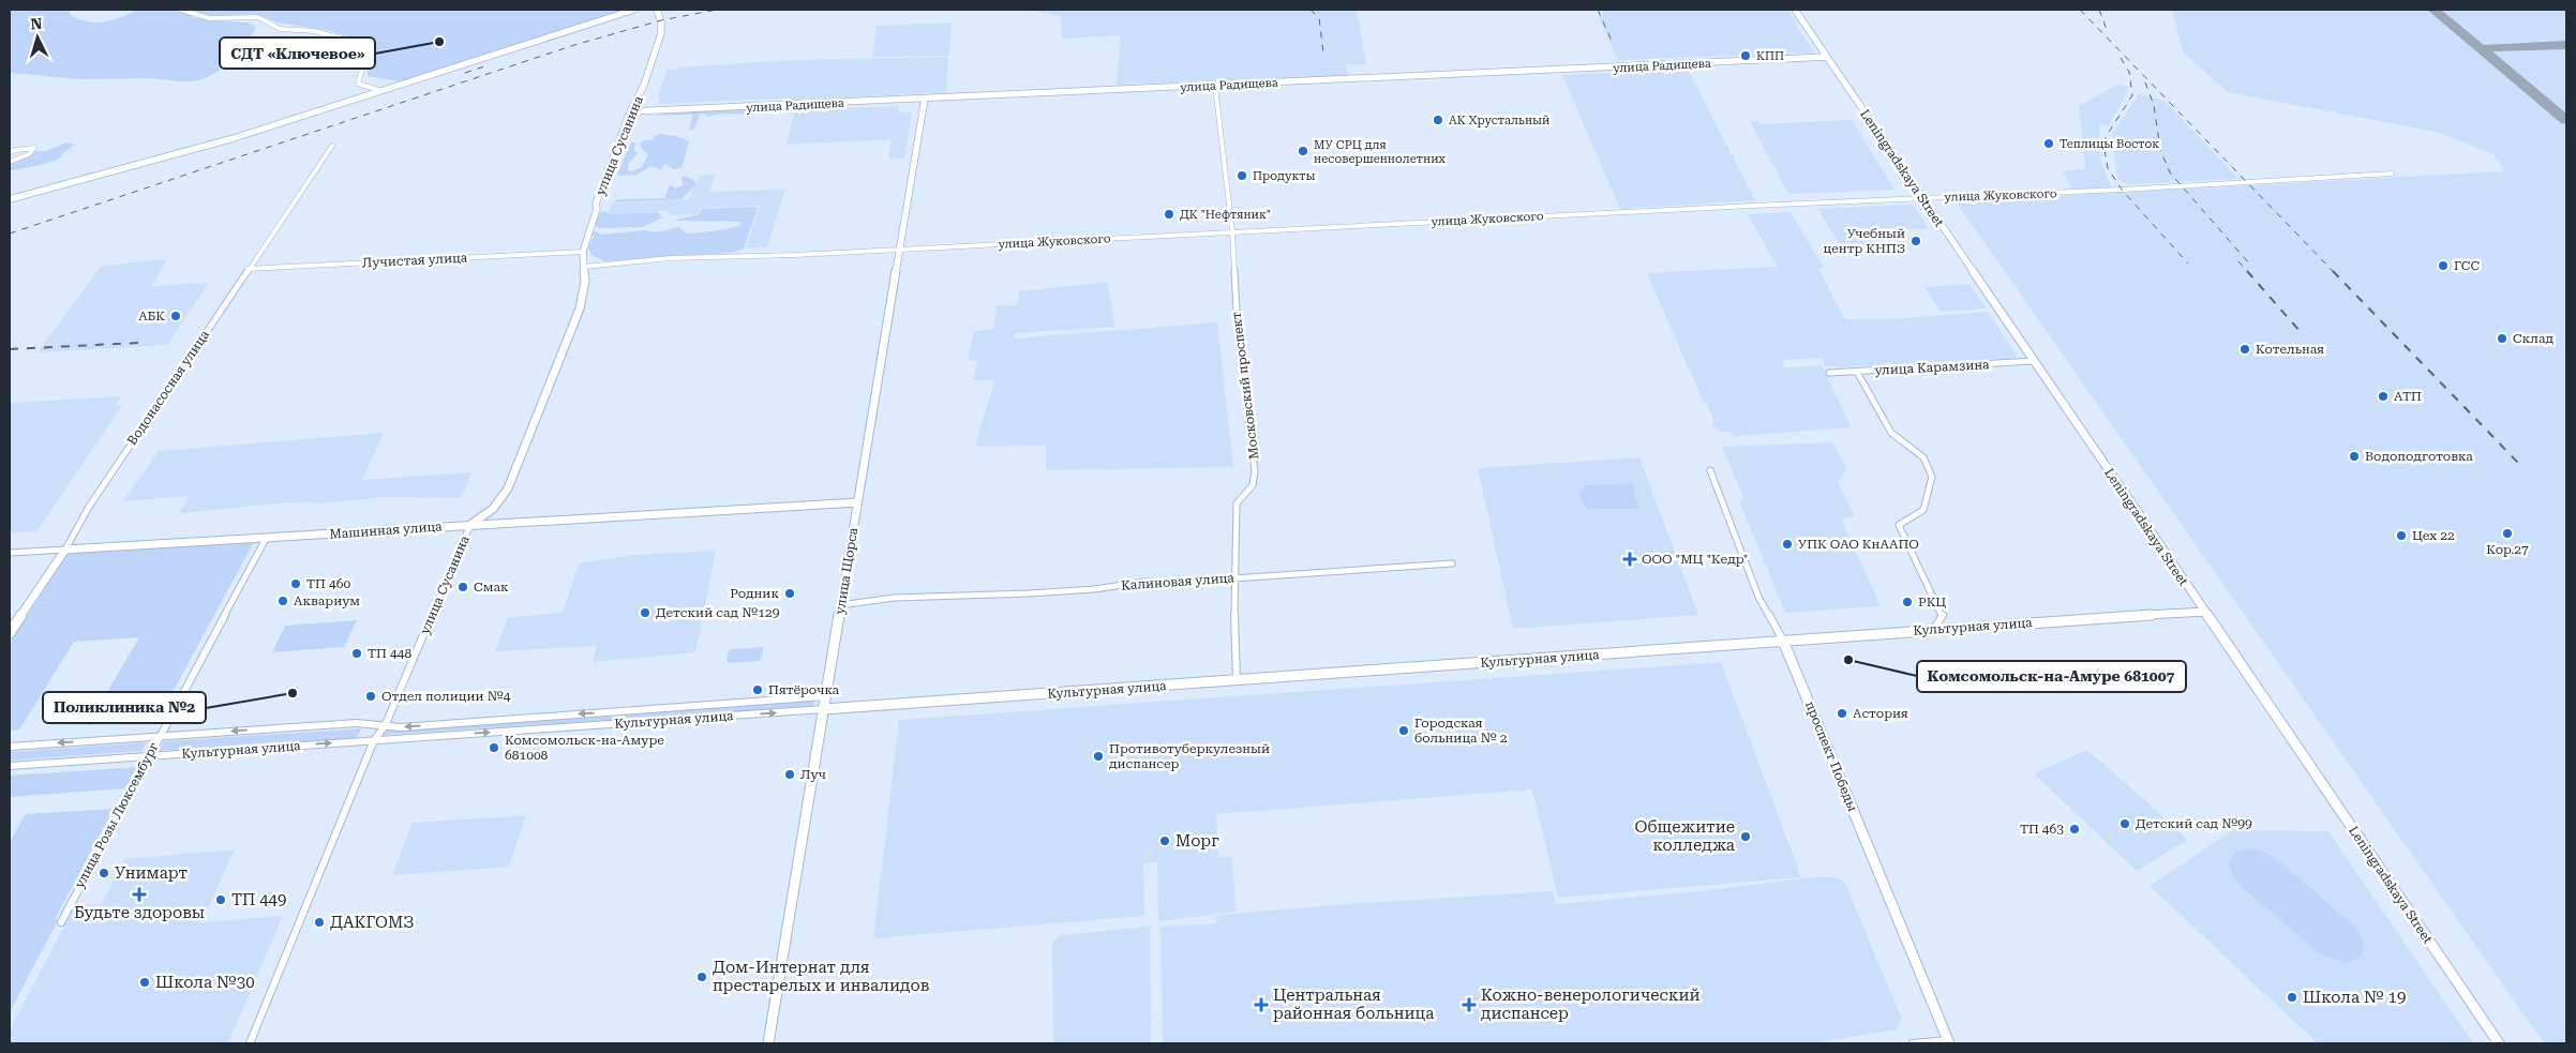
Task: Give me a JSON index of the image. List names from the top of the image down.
{
  "streets": {
    "street": [
      "улица Радищева",
      "улица Сусанина",
      "Leningradskaya Street",
      "улица Жуковского",
      "Лучистая улица",
      "улица Карамзина",
      "Московский проспект",
      "Водонасосная улица",
      "Машинная улица",
      "улица Щорса",
      "Калиновая улица",
      "Культурная улица",
      "проспект Победы",
      "улица Розы Люксембург"
    ]
  },
  "crossings": [
    ["улица Радищева", "улица Сусанина"],
    ["улица Радищева", "Leningradskaya Street"],
    ["улица Радищева", "Московский проспект"],
    ["улица Радищева", "улица Щорса"],
    ["улица Сусанина", "улица Жуковского"],
    ["улица Сусанина", "Лучистая улица"],
    ["улица Сусанина", "Машинная улица"],
    ["улица Сусанина", "Культурная улица"],
    ["Leningradskaya Street", "улица Жуковского"],
    ["Leningradskaya Street", "улица Карамзина"],
    ["Leningradskaya Street", "Культурная улица"],
    ["улица Жуковского", "Московский проспект"],
    ["улица Жуковского", "улица Щорса"],
    ["Лучистая улица", "Водонасосная улица"],
    ["Московский проспект", "Калиновая улица"],
    ["Московский проспект", "Культурная улица"],
    ["Водонасосная улица", "Машинная улица"],
    ["Машинная улица", "улица Щорса"],
    ["Машинная улица", "улица Розы Люксембург"],
    ["улица Щорса", "Калиновая улица"],
    ["улица Щорса", "Культурная улица"],
    ["Культурная улица", "проспект Победы"],
    ["Культурная улица", "улица Розы Люксембург"]
  ],
  "places": {
    "other": [
      "СДТ «Ключевое»",
      "КПП",
      "АК Хрустальный",
      "Теплицы Восток",
      "МУ СРЦ для несовершеннолетних",
      "Продукты",
      "ДК \"Нефтяник\"",
      "Учебный центр КНПЗ",
      "ГСС",
      "АБК",
      "Склад",
      "Котельная",
      "АТП",
      "Водоподготовка",
      "Кор.27",
      "Цех 22",
      "УПК ОАО КнААПО",
      "ТП 460",
      "Смак",
      "Родник",
      "Аквариум",
      "РКЦ",
      "Детский сад №129",
      "ТП 448",
      "Комсомольск-на-Амуре 681007",
      "Пятёрочка",
      "Поликлиника №2",
      "Отдел полиции №4",
      "Астория",
      "Городская больница № 2",
      "Комсомольск-на-Амуре 681008",
      "Противотуберкулезный диспансер",
      "Луч",
      "Детский сад №99",
      "ТП 463",
      "Общежитие колледжа",
      "Морг",
      "Унимарт",
      "ТП 449",
      "ДАКГОМЗ",
      "Дом-Интернат для престарелых и инвалидов",
      "Школа №30",
      "Школа № 19"
    ],
    "health": [
      "ООО \"МЦ \"Кедр\"",
      "Будьте здоровы",
      "Центральная районная больница",
      "Кожно-венерологический диспансер"
    ]
  },
  "north": "top"
}
